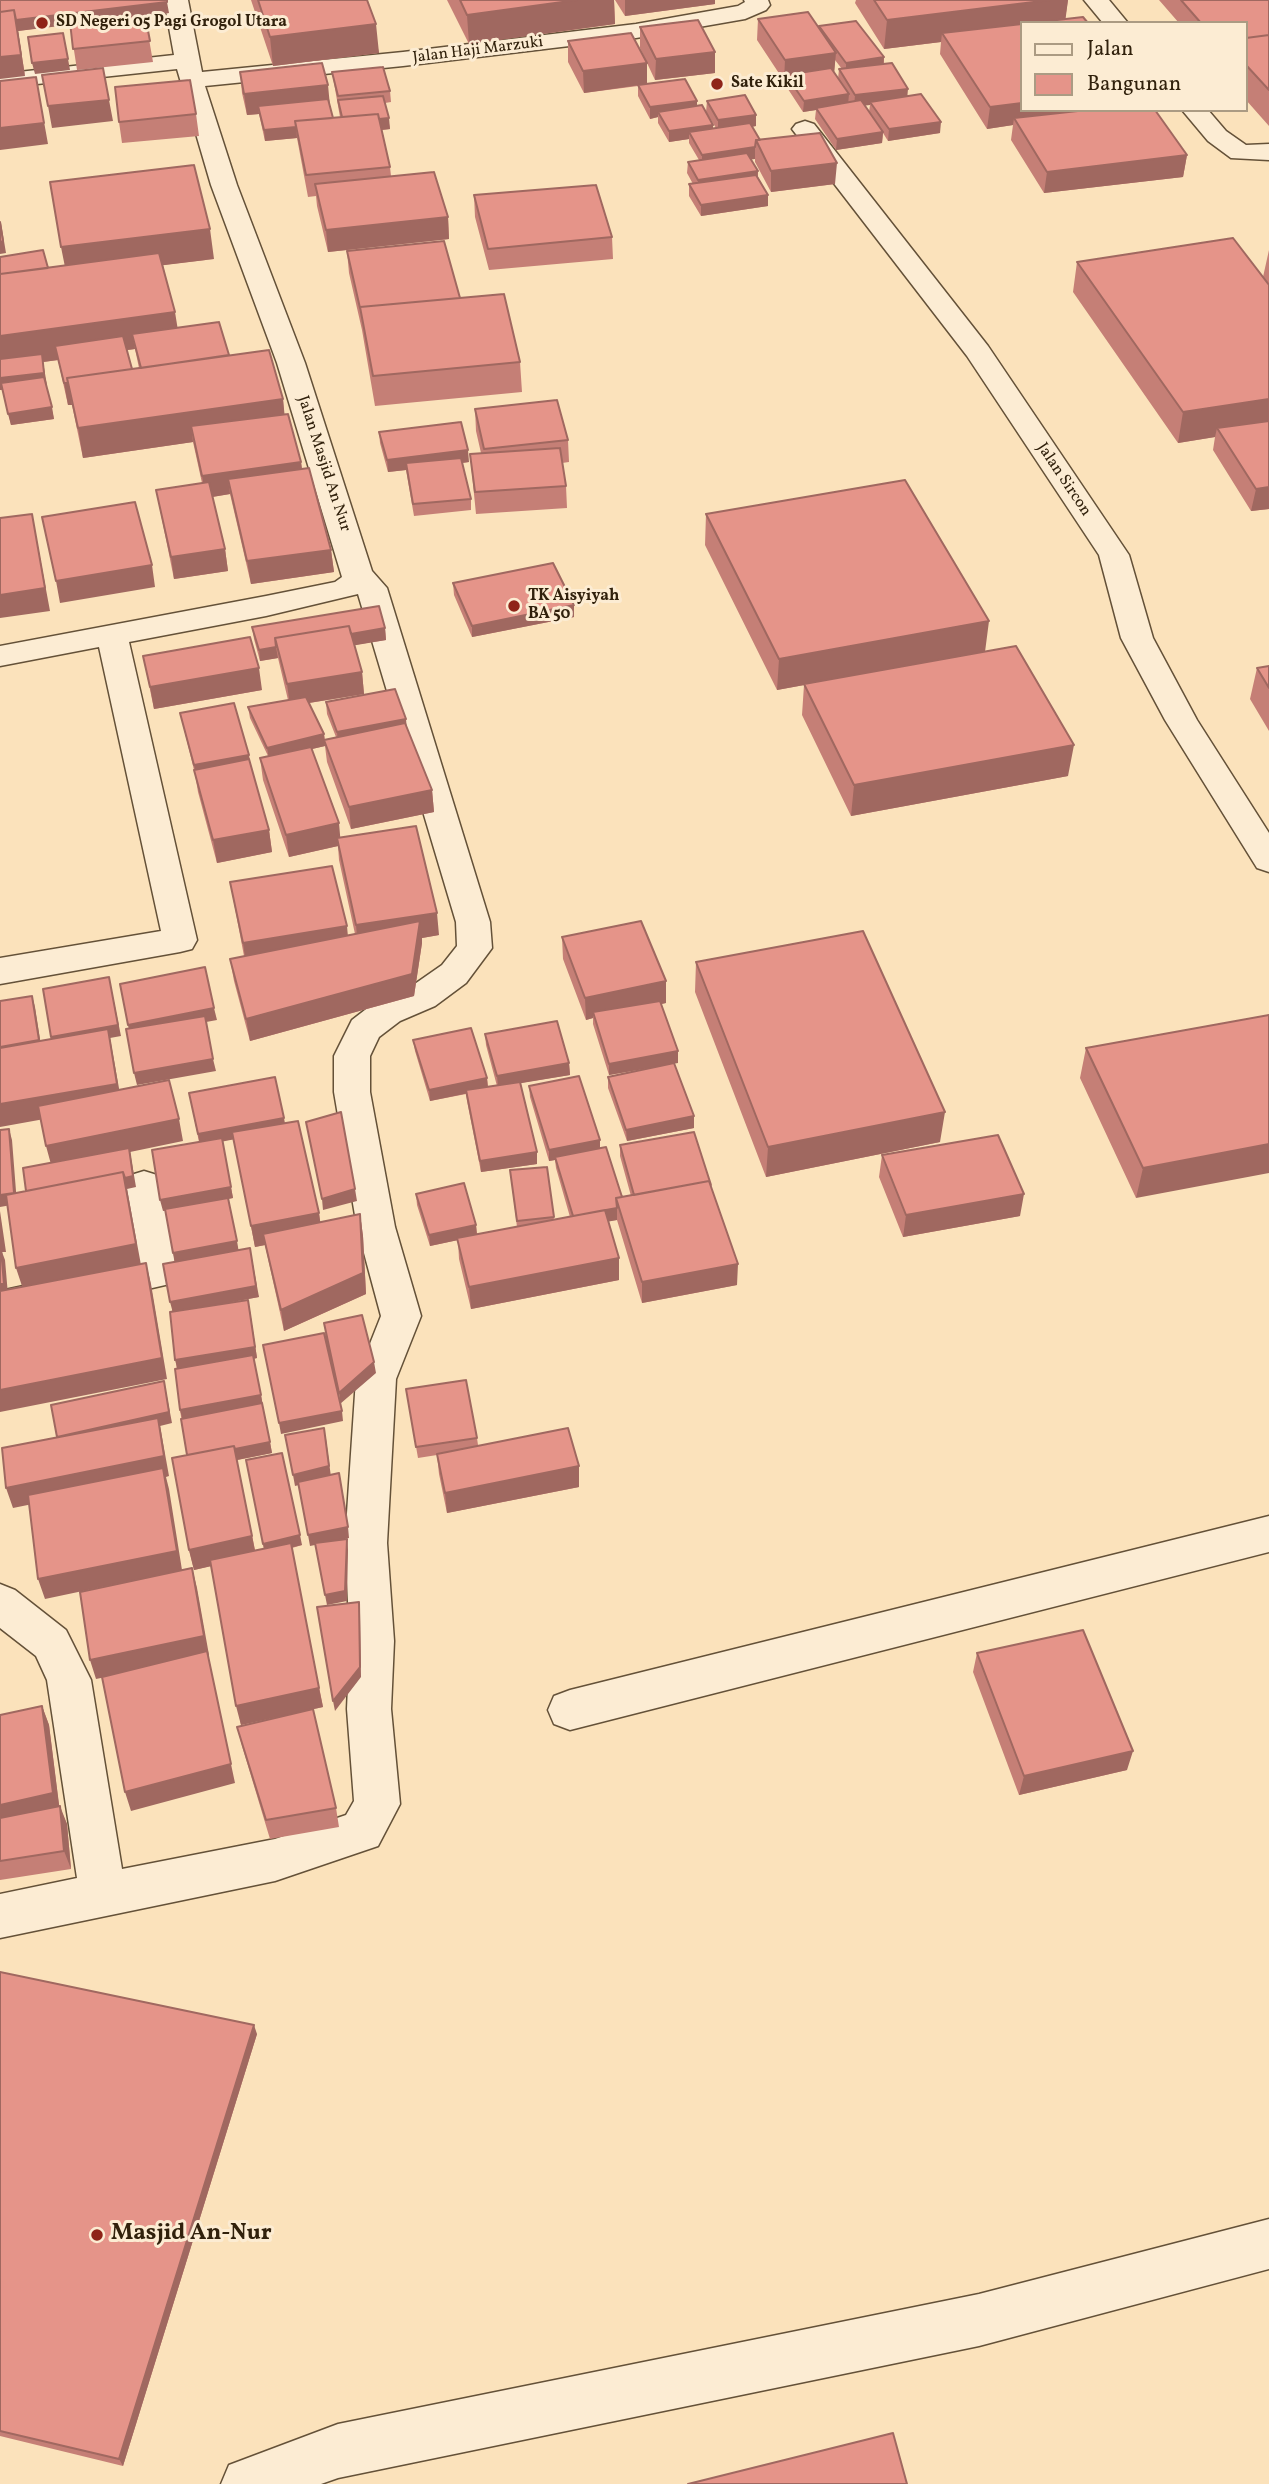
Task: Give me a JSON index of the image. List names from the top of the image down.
{
  "streets": {
    "street": ["Jalan Haji Marzuki", "Jalan Masjid An Nur", "Jalan Sircon"]
  },
  "crossings": [
    ["Jalan Haji Marzuki", "Jalan Masjid An Nur"]
  ],
  "places": [
    "SD Negeri 05 Pagi Grogol Utara",
    "Sate Kikil",
    "TK Aisyiyah BA 50",
    "Masjid An-Nur"
  ],
  "legend": ["Jalan", "Bangunan"]
}
